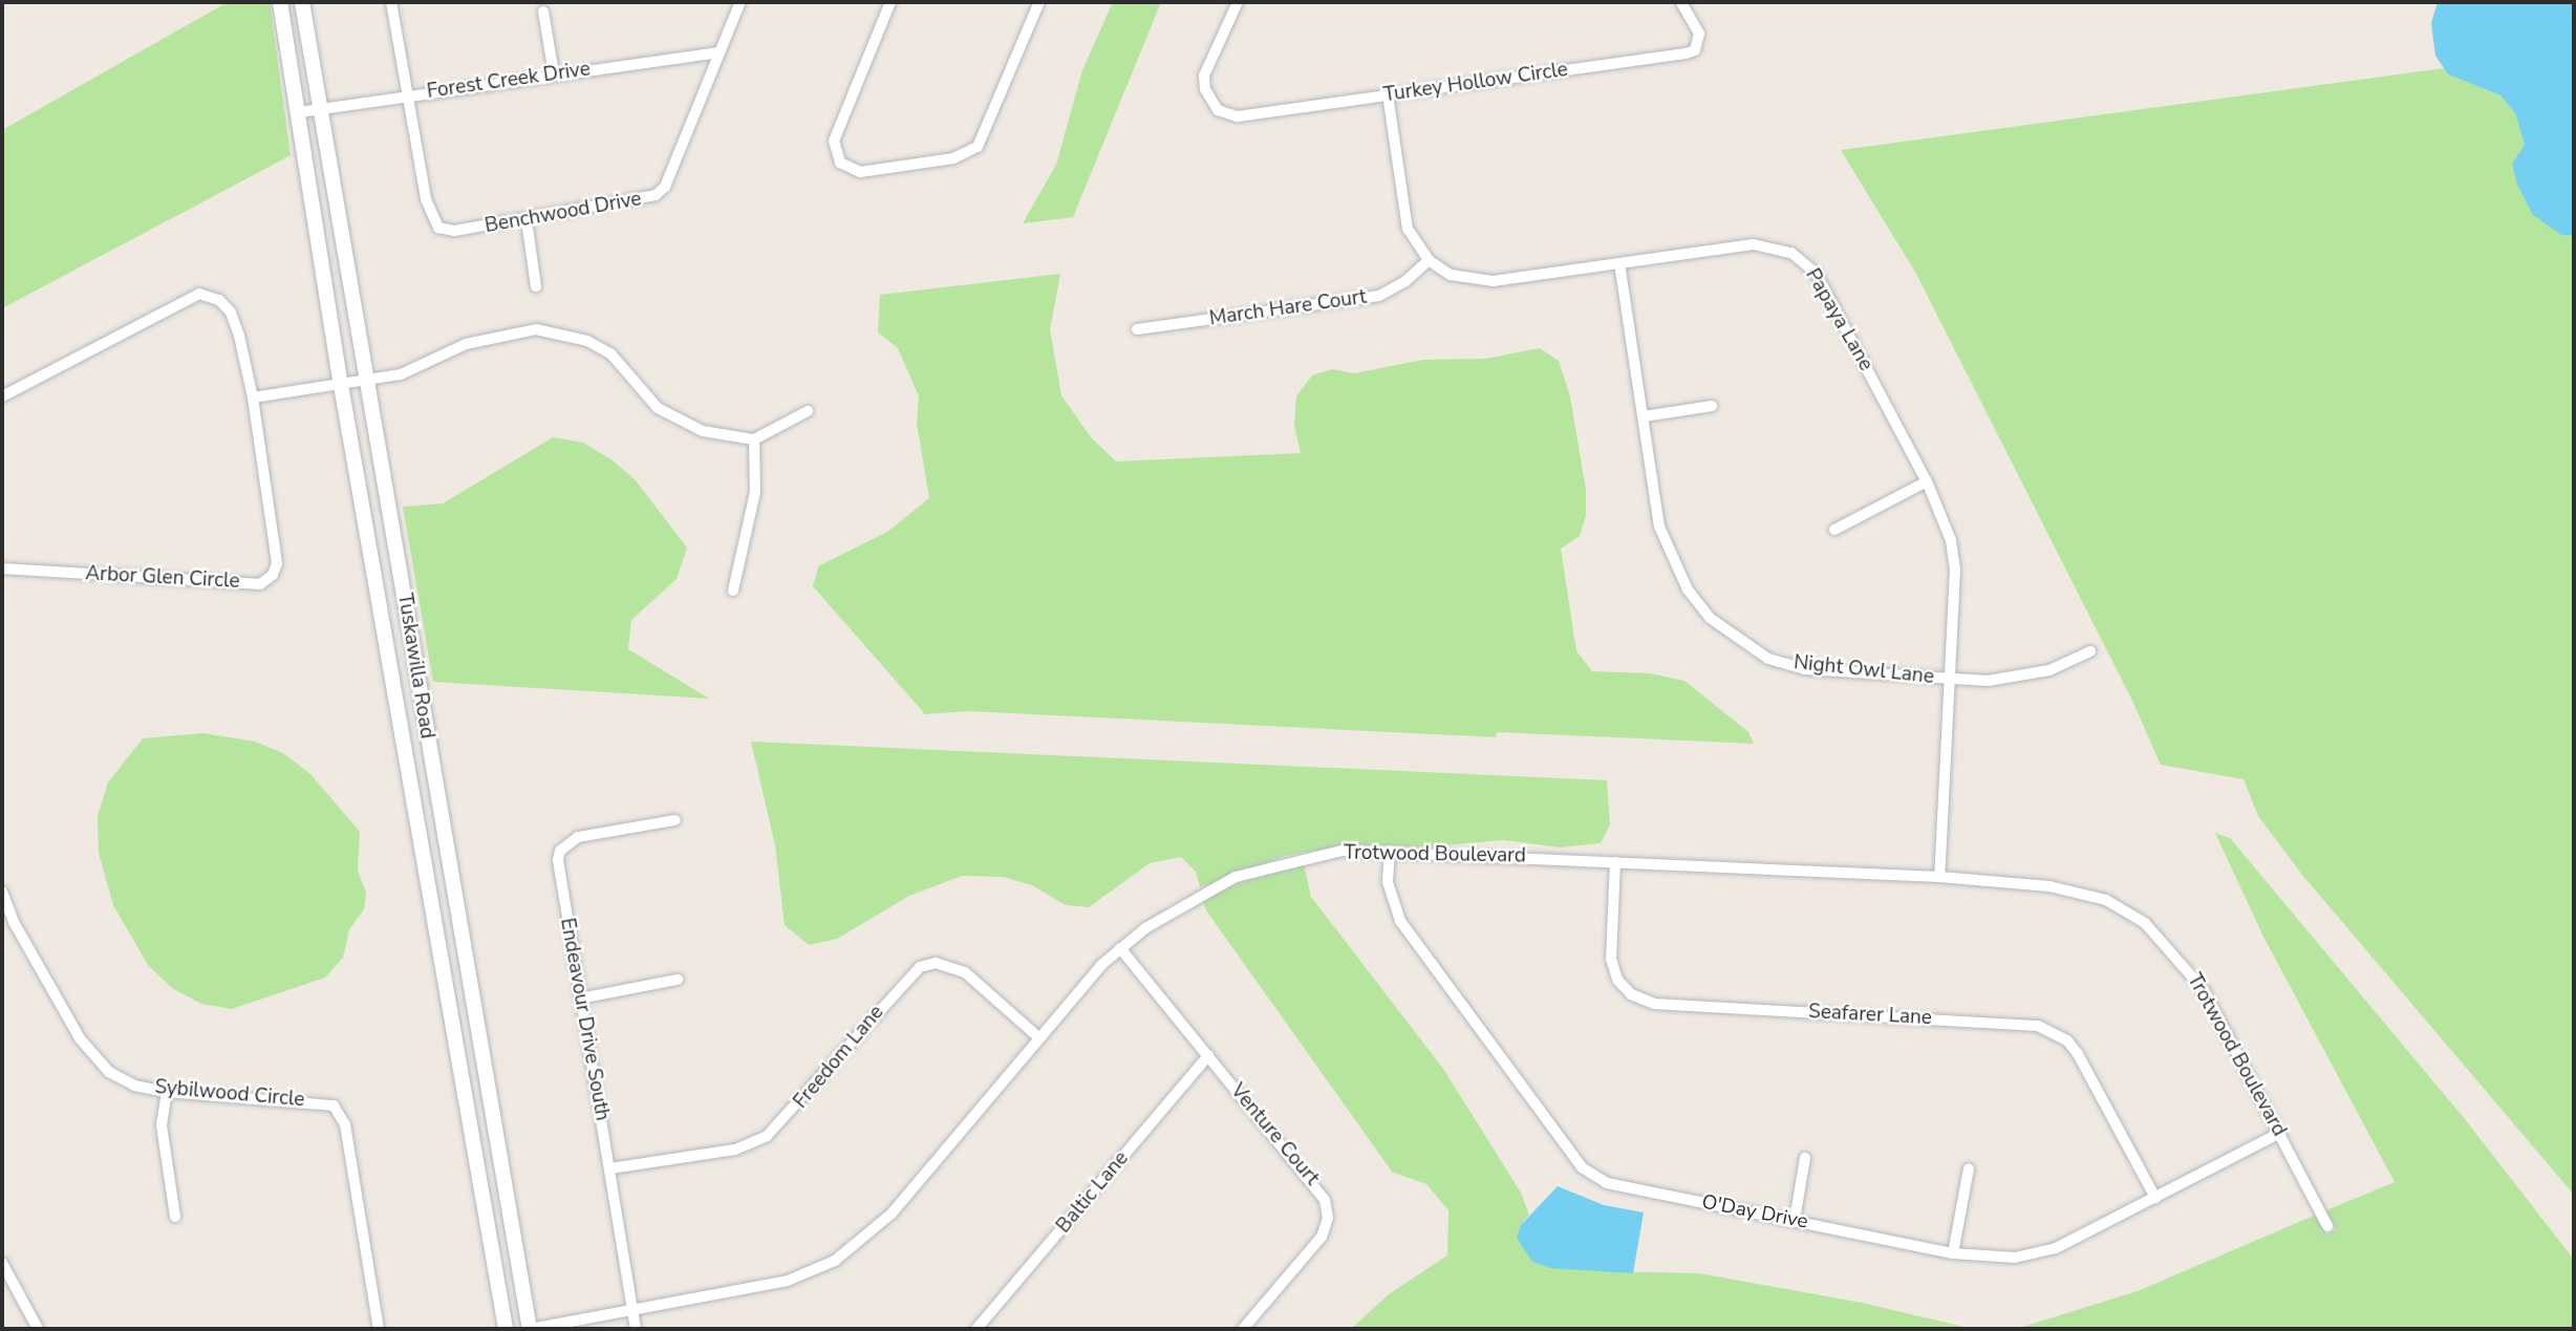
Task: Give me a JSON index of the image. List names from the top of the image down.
{
  "streets": {
    "main road": ["Tuskawilla Road"],
    "street": [
      "Forest Creek Drive",
      "Turkey Hollow Circle",
      "Benchwood Drive",
      "March Hare Court",
      "Papaya Lane",
      "Arbor Glen Circle",
      "Night Owl Lane",
      "Trotwood Boulevard",
      "Seafarer Lane",
      "Endeavour Drive South",
      "Freedom Lane",
      "Sybilwood Circle",
      "Venture Court",
      "Baltic Lane",
      "O'Day Drive"
    ]
  },
  "crossings": [
    ["Forest Creek Drive", "Benchwood Drive"],
    ["Forest Creek Drive", "Tuskawilla Road"],
    ["Turkey Hollow Circle", "Papaya Lane"],
    ["March Hare Court", "Papaya Lane"],
    ["Papaya Lane", "Night Owl Lane"],
    ["Papaya Lane", "Trotwood Boulevard"],
    ["Tuskawilla Road", "Trotwood Boulevard"],
    ["Trotwood Boulevard", "Seafarer Lane"],
    ["Trotwood Boulevard", "Endeavour Drive South"],
    ["Trotwood Boulevard", "Freedom Lane"],
    ["Trotwood Boulevard", "Venture Court"],
    ["Trotwood Boulevard", "O'Day Drive"],
    ["Seafarer Lane", "O'Day Drive"],
    ["Endeavour Drive South", "Freedom Lane"],
    ["Venture Court", "Baltic Lane"]
  ]
}
